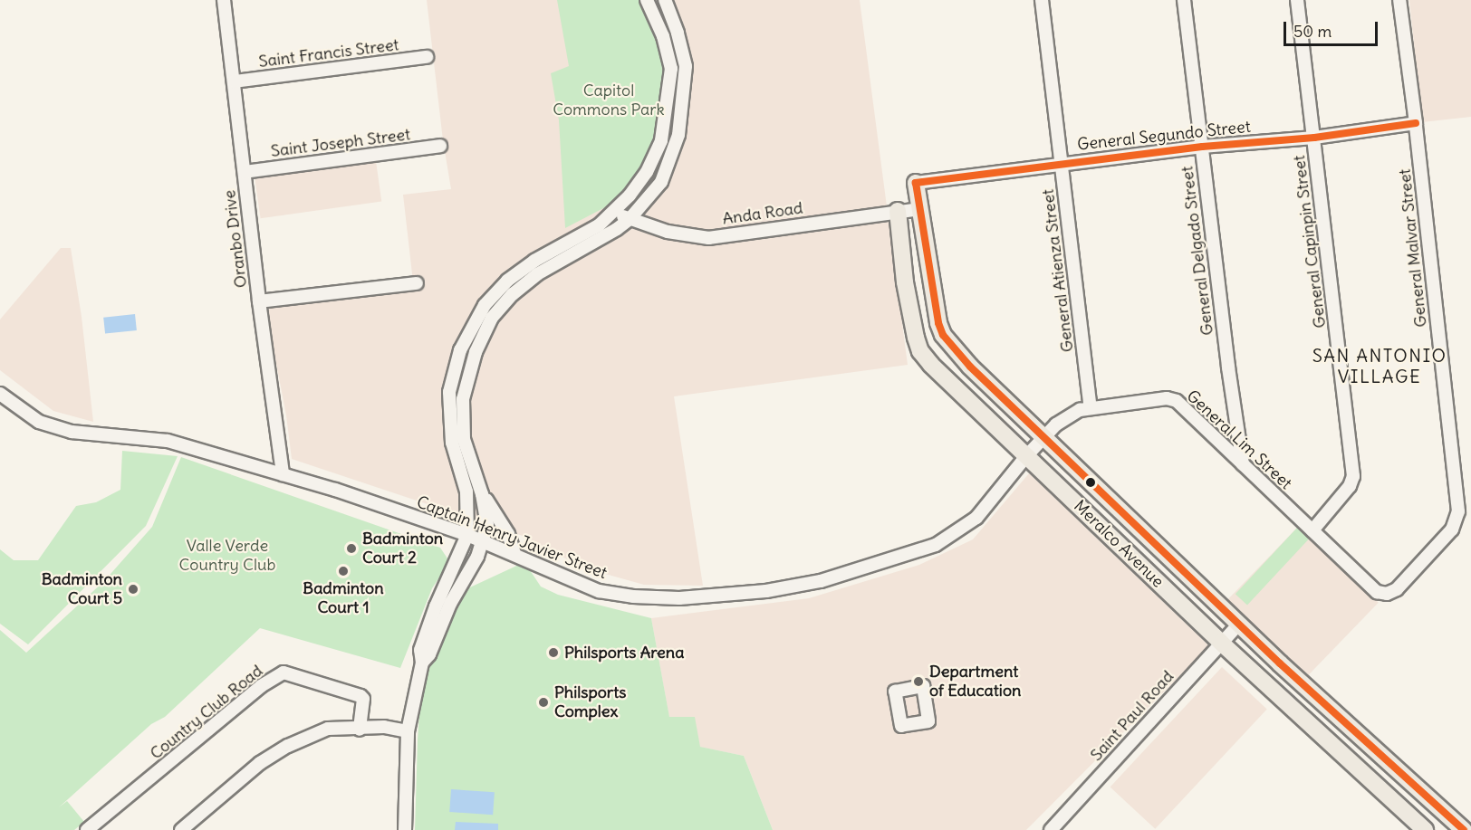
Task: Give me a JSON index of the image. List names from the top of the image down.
{
  "streets": {
    "main road": ["Meralco Avenue"],
    "street": [
      "Saint Francis Street",
      "General Segundo Street",
      "Saint Joseph Street",
      "Anda Road",
      "Oranbo Drive",
      "General Capinpin Street",
      "General Malvar Street",
      "General Delgado Street",
      "General Atienza Street",
      "General Lim Street",
      "Captain Henry Javier Street",
      "Country Club Road",
      "Saint Paul Road"
    ]
  },
  "crossings": [
    ["Saint Francis Street", "Oranbo Drive"],
    ["General Segundo Street", "General Capinpin Street"],
    ["General Segundo Street", "General Malvar Street"],
    ["General Segundo Street", "General Delgado Street"],
    ["General Segundo Street", "General Atienza Street"],
    ["General Segundo Street", "Meralco Avenue"],
    ["Saint Joseph Street", "Oranbo Drive"],
    ["Anda Road", "Meralco Avenue"],
    ["Oranbo Drive", "Captain Henry Javier Street"],
    ["General Capinpin Street", "General Lim Street"],
    ["General Malvar Street", "General Lim Street"],
    ["General Delgado Street", "General Lim Street"],
    ["General Atienza Street", "General Lim Street"],
    ["General Lim Street", "Captain Henry Javier Street"],
    ["General Lim Street", "Meralco Avenue"],
    ["Captain Henry Javier Street", "Meralco Avenue"],
    ["Meralco Avenue", "Saint Paul Road"]
  ],
  "districts": ["SAN ANTONIO VILLAGE"],
  "parks": ["Capitol Commons Park", "Valle Verde Country Club"],
  "places": [
    "Badminton Court 2",
    "Badminton Court 1",
    "Badminton Court 5",
    "Philsports Arena",
    "Department of Education",
    "Philsports Complex"
  ],
  "scale_bar": "50 m"
}
